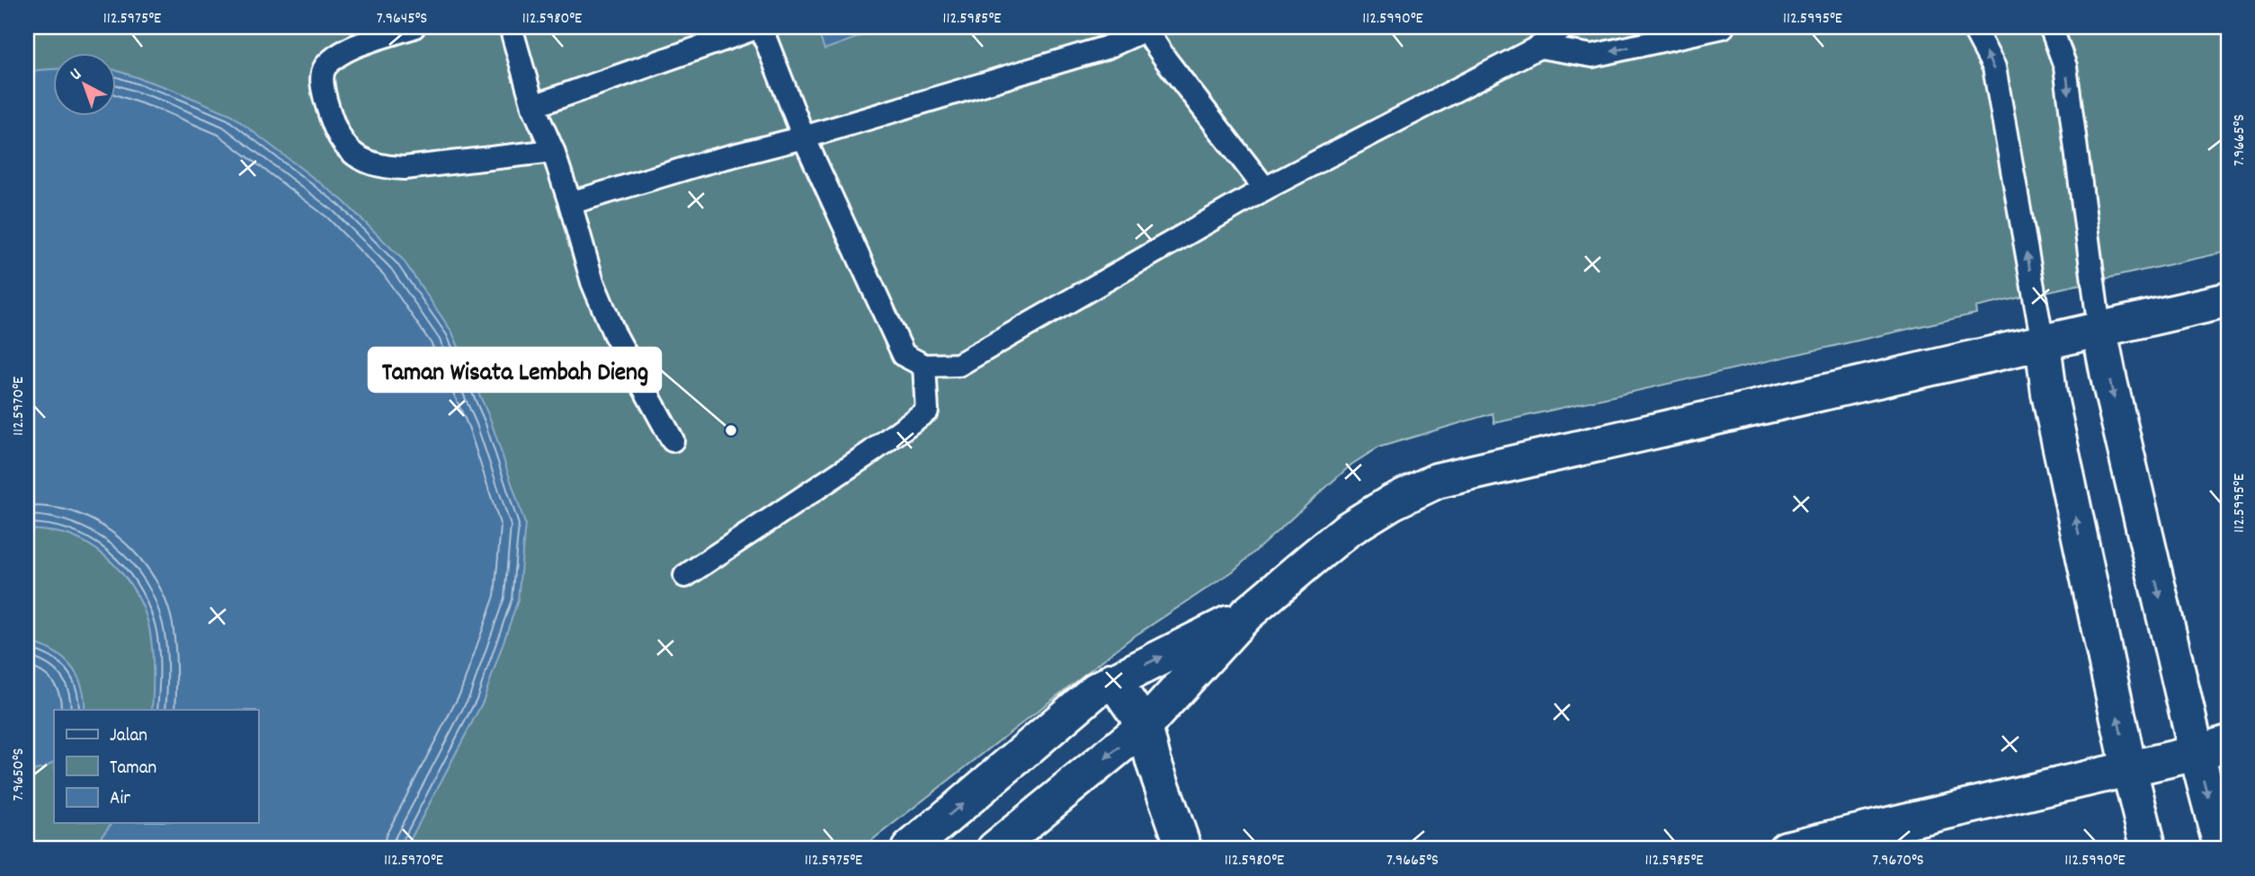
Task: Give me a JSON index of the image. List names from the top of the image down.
{
  "places": ["Taman Wisata Lembah Dieng"],
  "legend": ["Jalan", "Taman", "Air"],
  "north": "top left",
  "coordinates": [
    "112.5975°E",
    "7.9645°S",
    "112.5980°E",
    "112.5985°E",
    "112.5990°E",
    "112.5995°E",
    "7.9665°S",
    "112.5970°E",
    "7.9650°S",
    "7.9670°S"
  ]
}
